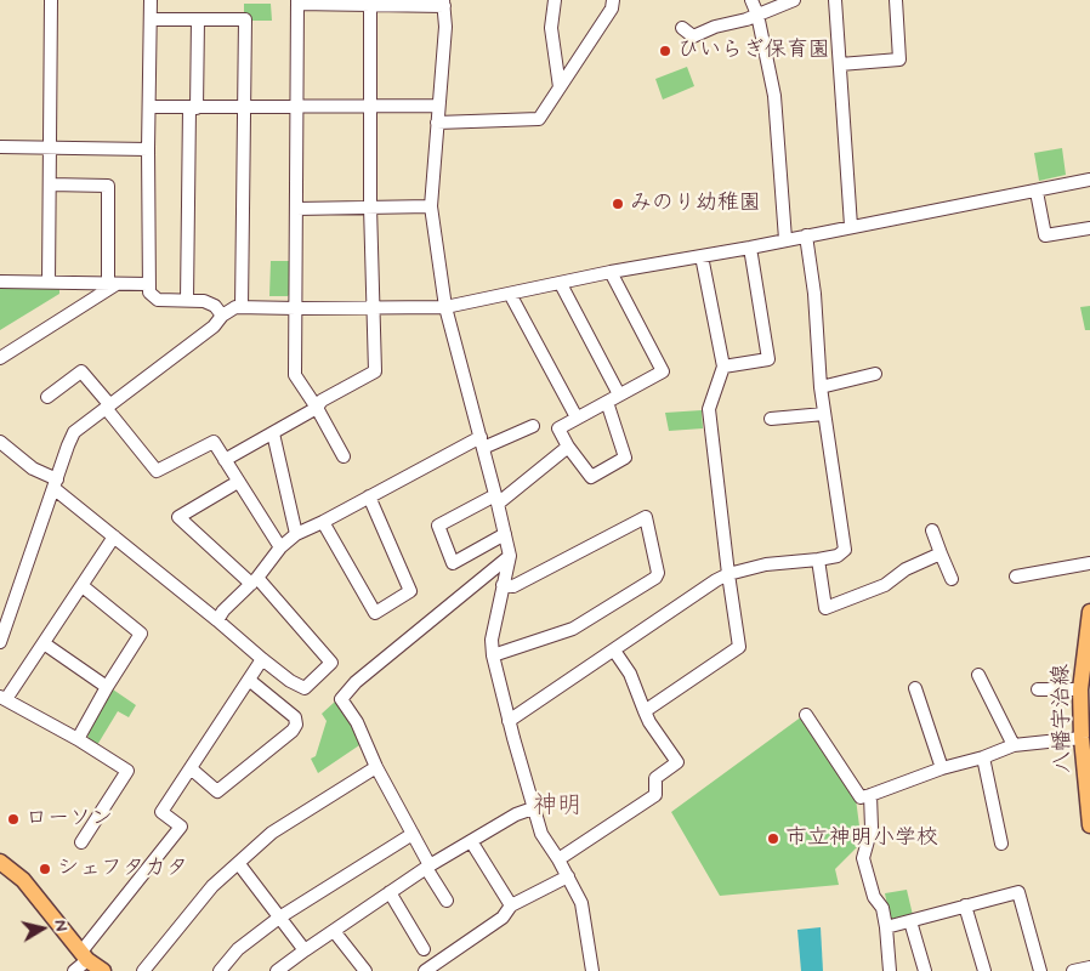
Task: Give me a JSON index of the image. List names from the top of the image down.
{
  "streets": {
    "main road": ["八幡宇治線"]
  },
  "districts": ["神明"],
  "places": [
    "ひいらぎ保育園",
    "みのり幼稚園",
    "ローソン",
    "市立神明小学校",
    "シェフタカタ"
  ],
  "north": "right"
}
